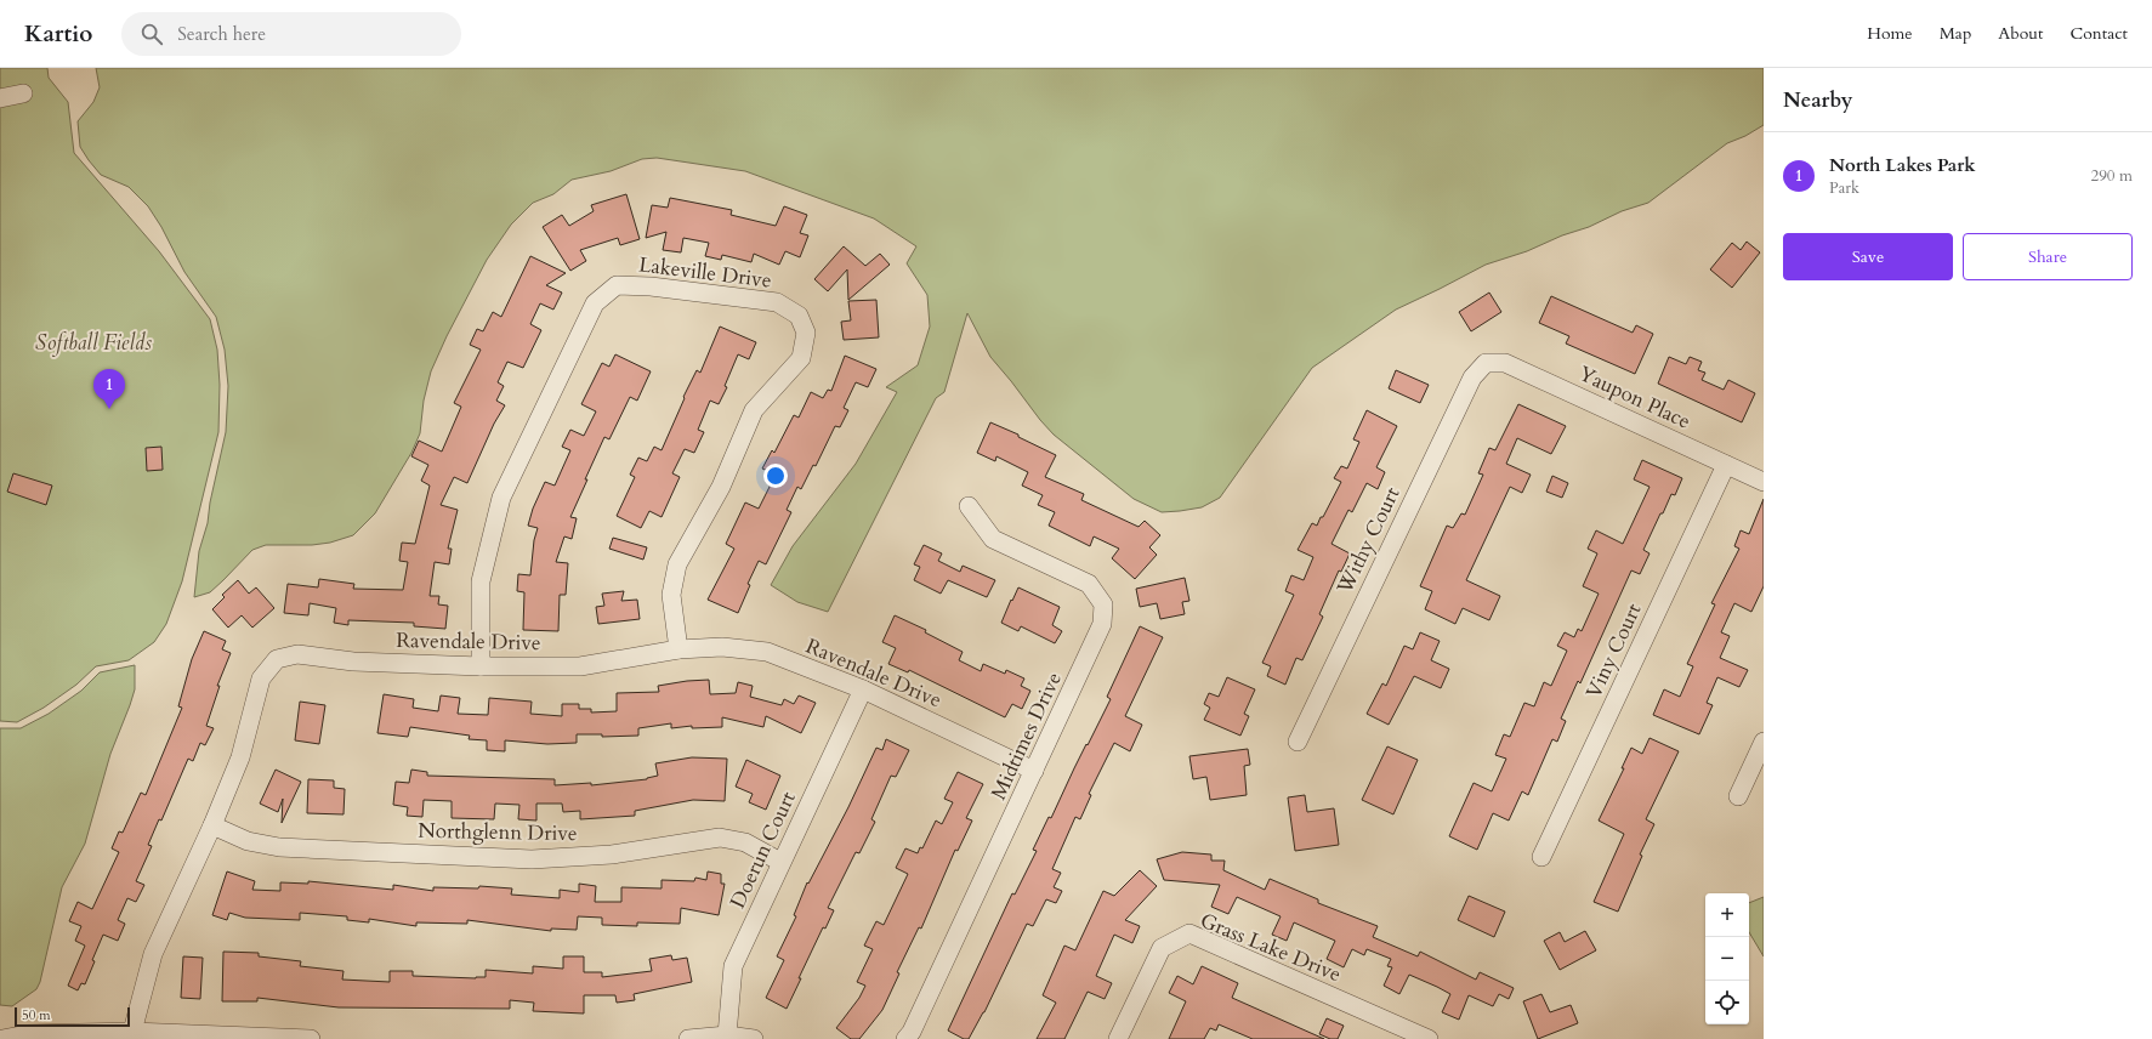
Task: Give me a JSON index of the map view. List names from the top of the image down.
{
  "streets": {
    "street": [
      "Lakeville Drive",
      "Yaupon Place",
      "Withy Court",
      "Ravendale Drive",
      "Viny Court",
      "Midtimes Drive",
      "Northglenn Drive",
      "Doerun Court",
      "Grass Lake Drive"
    ]
  },
  "crossings": [
    ["Lakeville Drive", "Ravendale Drive"],
    ["Yaupon Place", "Withy Court"],
    ["Yaupon Place", "Viny Court"],
    ["Ravendale Drive", "Midtimes Drive"],
    ["Ravendale Drive", "Northglenn Drive"],
    ["Ravendale Drive", "Doerun Court"],
    ["Northglenn Drive", "Doerun Court"]
  ],
  "parks": ["Softball Fields"],
  "scale_bar": "50 m",
  "page": {
    "header": "Kartio",
    "search": "Search here",
    "nav": [
      "Home",
      "Map",
      "About",
      "Contact"
    ],
    "heading": "Nearby",
    "list": [
      {
        "mark": "1",
        "name": "North Lakes Park",
        "note": "Park",
        "value": "290 m"
      }
    ],
    "buttons": ["Save", "Share"],
    "pins": "1",
    "map_buttons": ["+", "−"],
    "scale": "50 m"
  }
}
